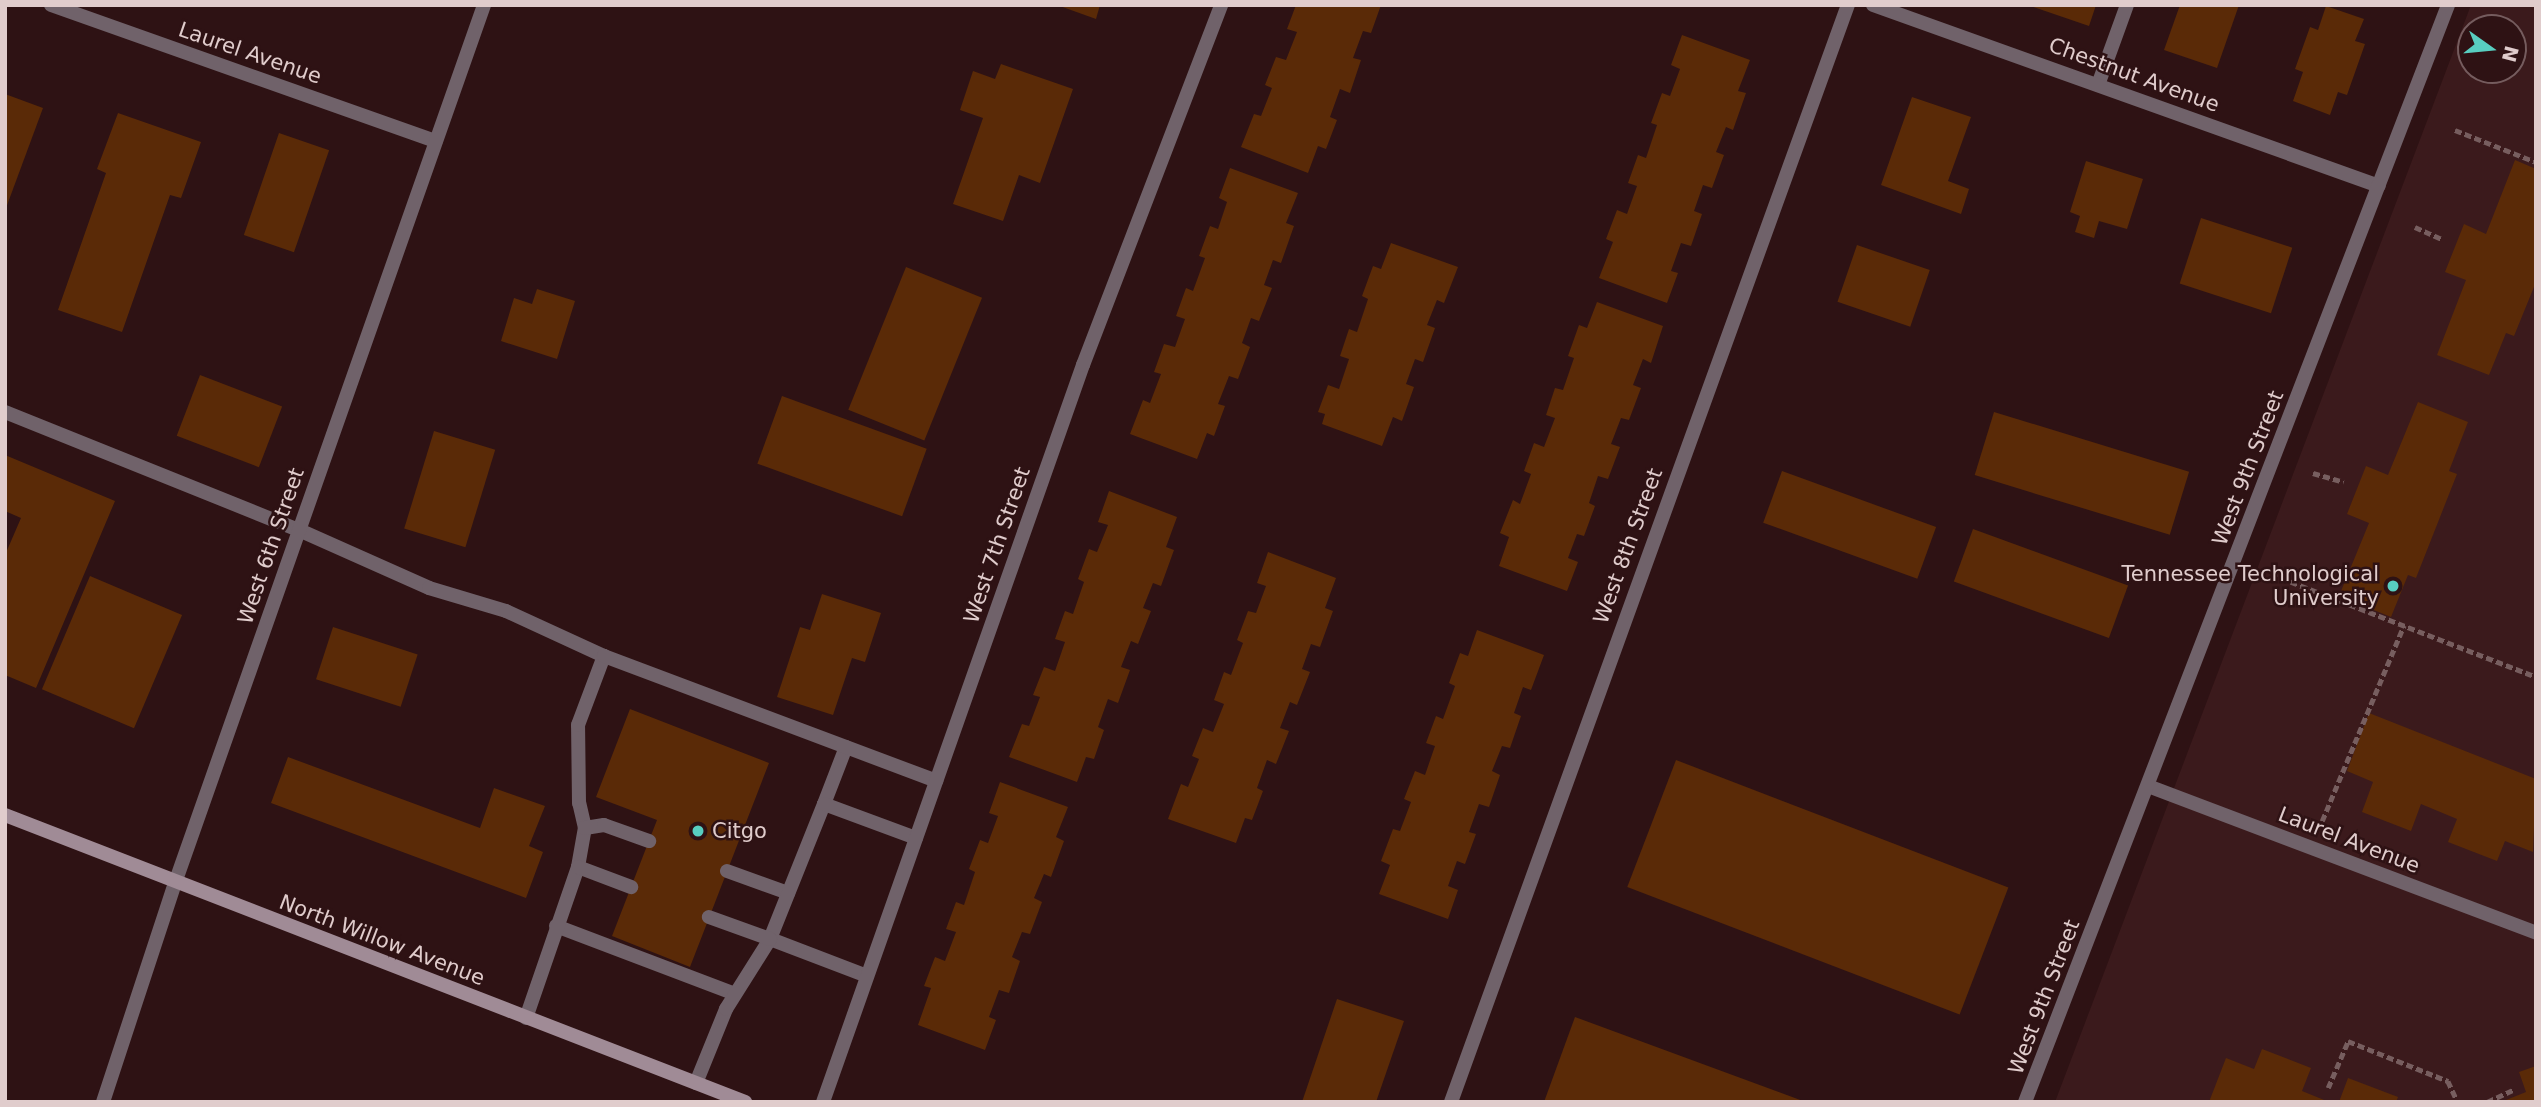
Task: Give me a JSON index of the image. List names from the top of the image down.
{
  "streets": {
    "main road": ["North Willow Avenue"],
    "street": [
      "Laurel Avenue",
      "Chestnut Avenue",
      "West 9th Street",
      "West 7th Street",
      "West 6th Street",
      "West 8th Street"
    ]
  },
  "crossings": [
    ["Laurel Avenue", "West 9th Street"],
    ["Laurel Avenue", "West 6th Street"],
    ["Chestnut Avenue", "West 9th Street"],
    ["West 6th Street", "North Willow Avenue"]
  ],
  "places": ["Tennessee Technological University", "Citgo"],
  "north": "right"
}
